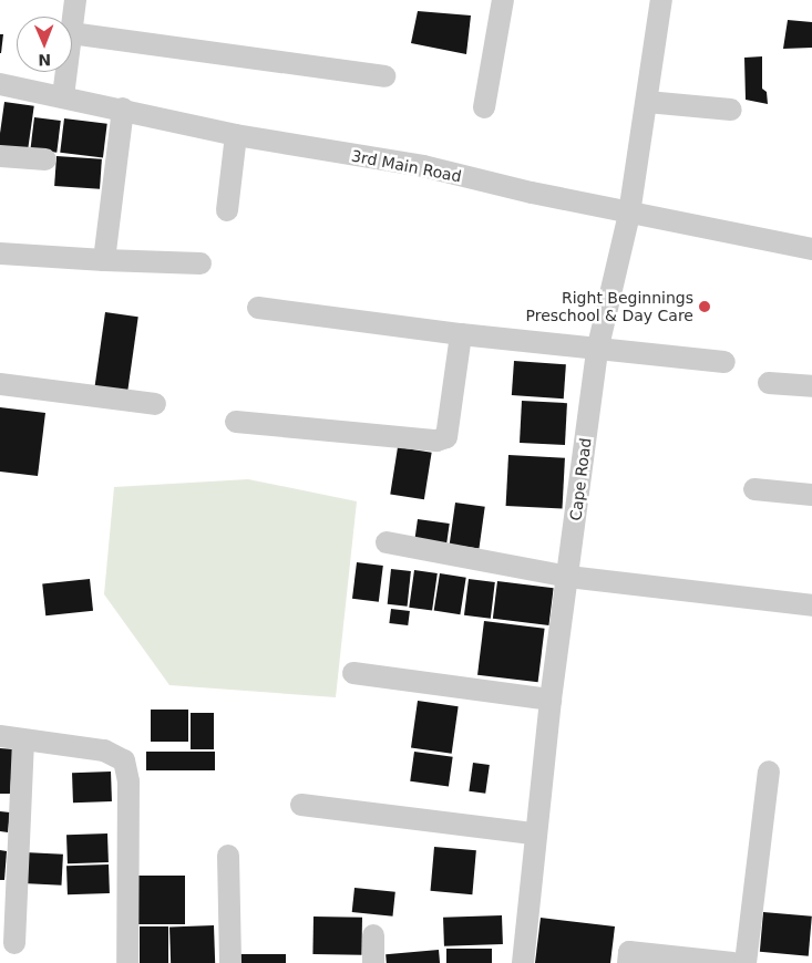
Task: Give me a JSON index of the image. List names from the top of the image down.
{
  "streets": {
    "street": ["3rd Main Road", "Cape Road"]
  },
  "crossings": [
    ["3rd Main Road", "Cape Road"]
  ],
  "places": ["Right Beginnings Preschool & Day Care"],
  "north": "bottom"
}
